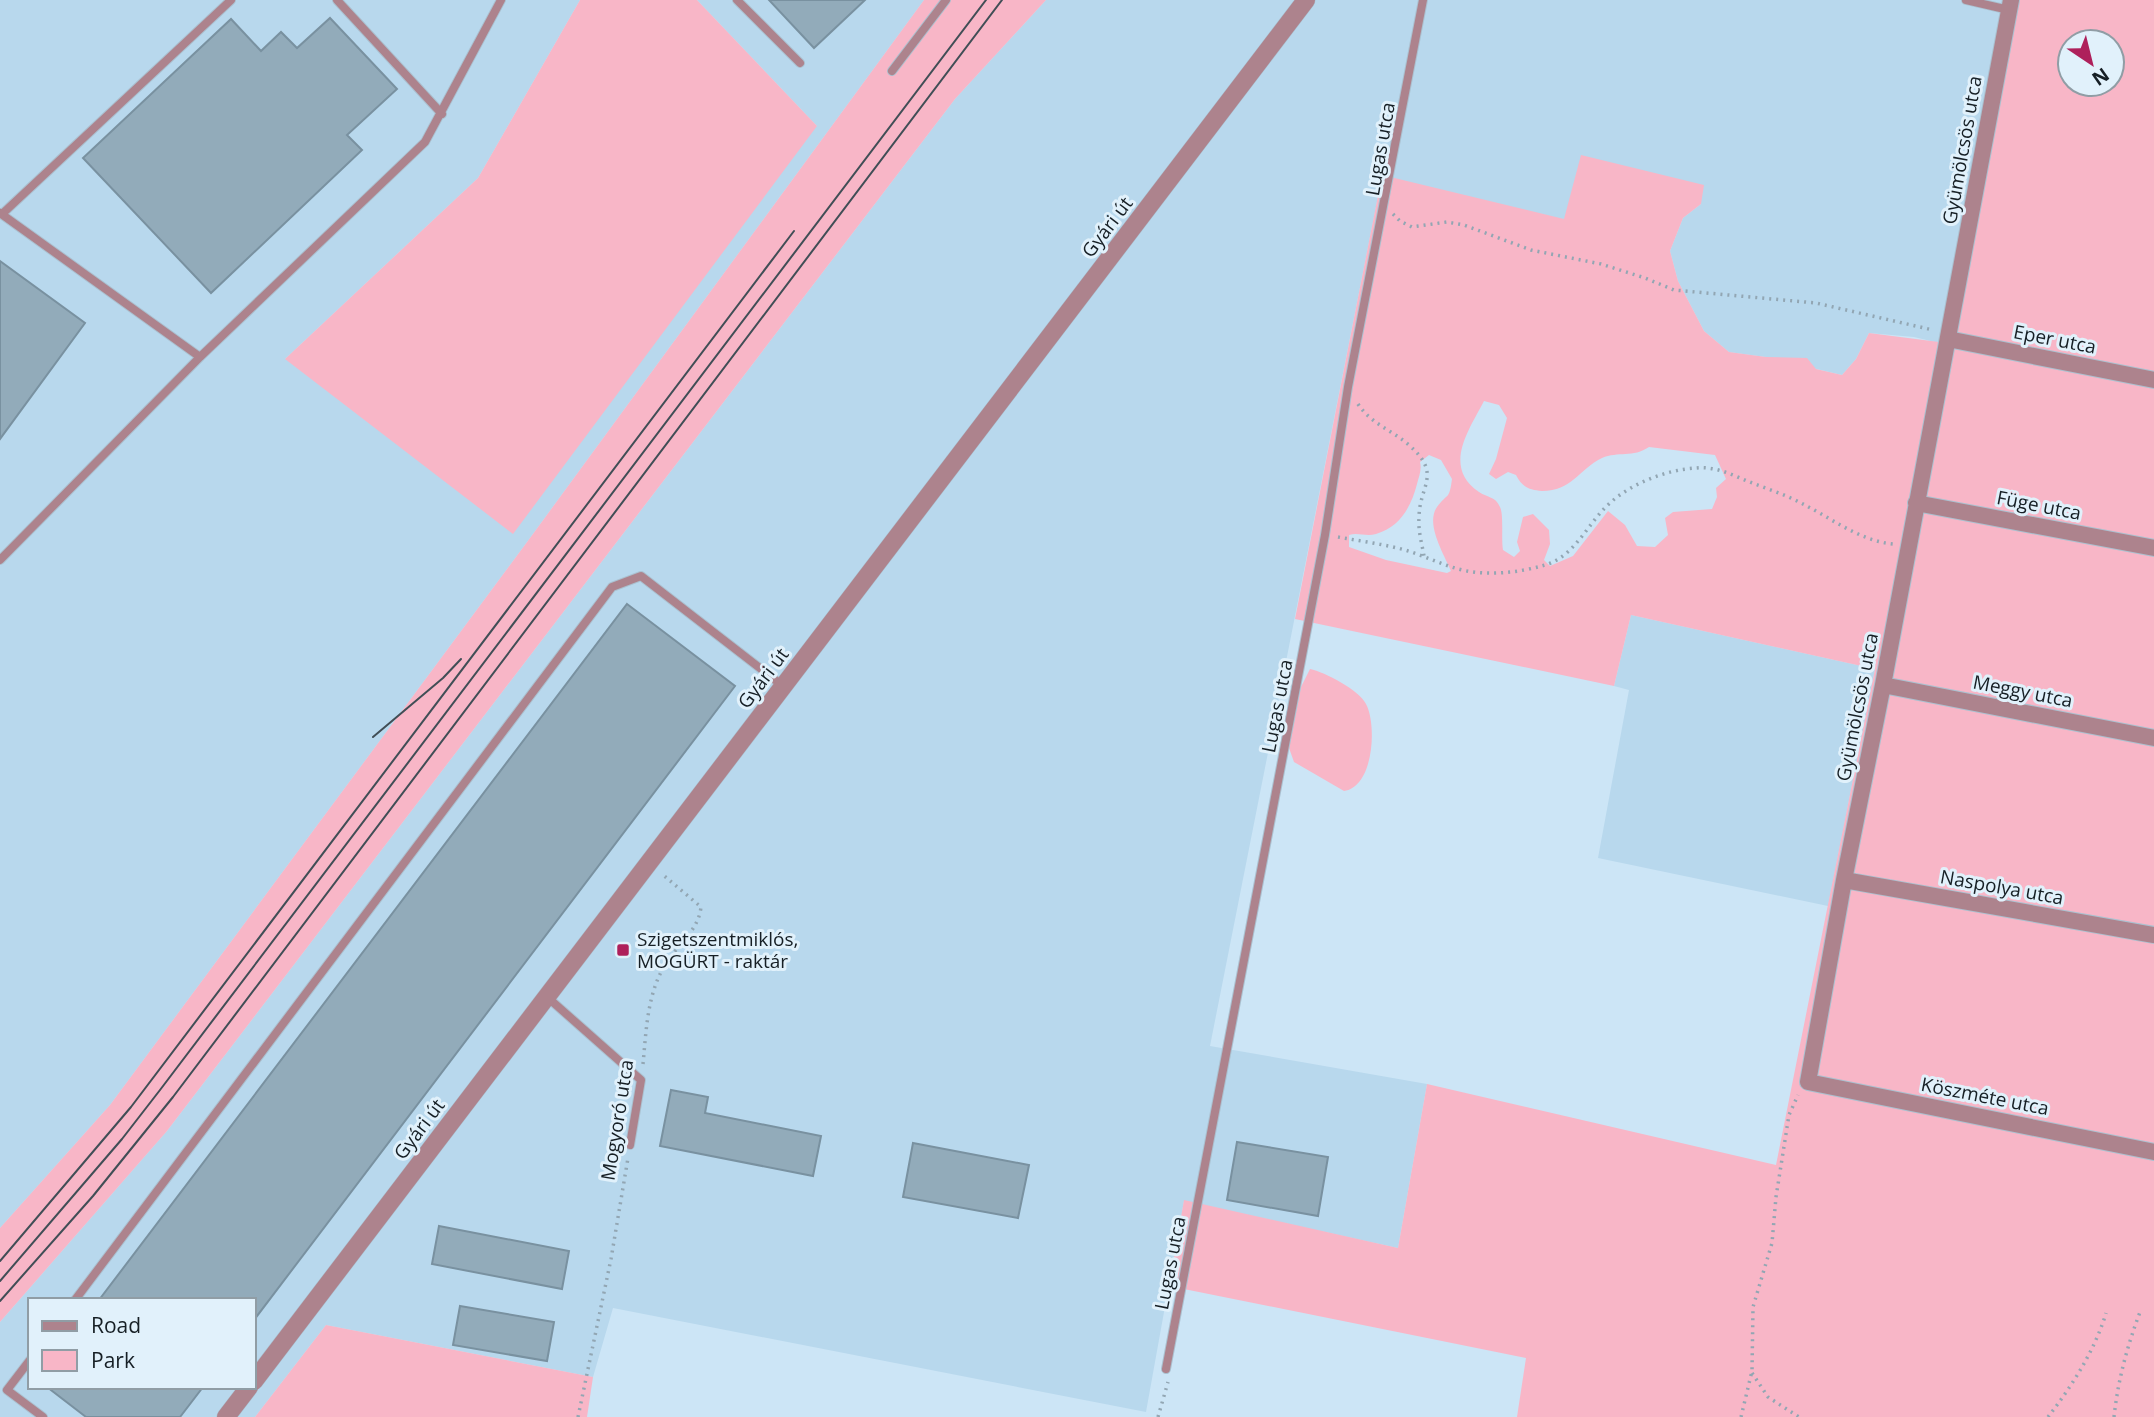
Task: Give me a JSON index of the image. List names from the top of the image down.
{
  "streets": {
    "street": [
      "Gyümölcsös utca",
      "Gyári út",
      "Eper utca",
      "Füge utca",
      "Meggy utca",
      "Naspolya utca",
      "Köszméte utca"
    ],
    "lane": ["Lugas utca", "Mogyoró utca"]
  },
  "crossings": [
    ["Gyümölcsös utca", "Eper utca"],
    ["Gyümölcsös utca", "Füge utca"],
    ["Gyümölcsös utca", "Meggy utca"],
    ["Gyümölcsös utca", "Naspolya utca"],
    ["Gyümölcsös utca", "Köszméte utca"],
    ["Gyári út", "Mogyoró utca"]
  ],
  "places": {
    "transit": ["Szigetszentmiklós, MOGÜRT - raktár"]
  },
  "legend": ["Road", "Park"],
  "north": "bottom right"
}
